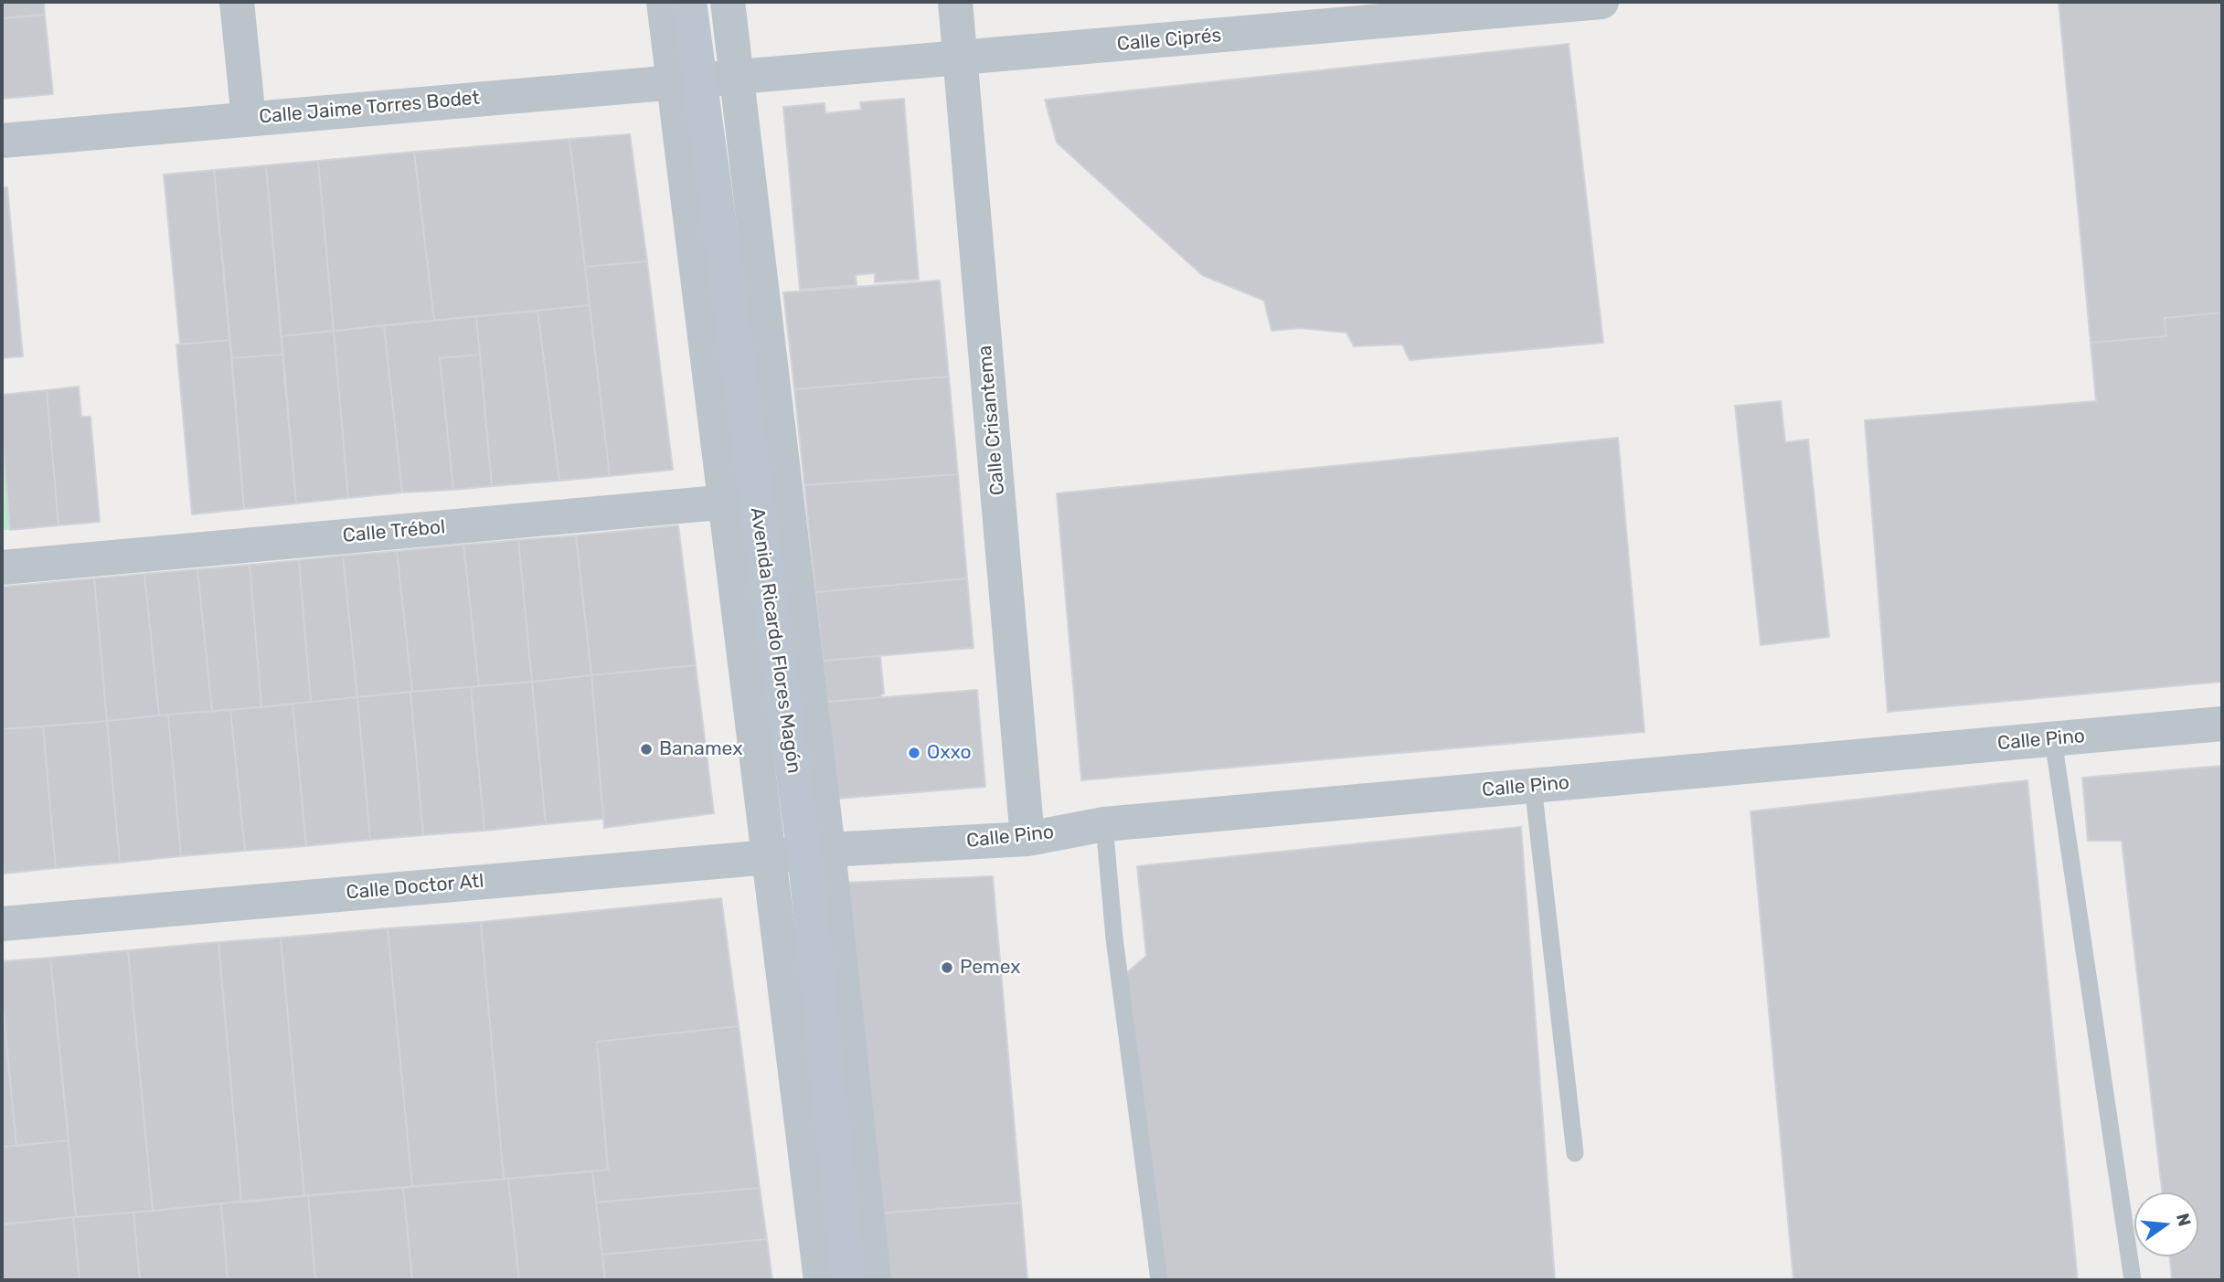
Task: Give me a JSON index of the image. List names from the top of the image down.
{
  "streets": {
    "main road": ["Avenida Ricardo Flores Magón"],
    "street": [
      "Calle Ciprés",
      "Calle Jaime Torres Bodet",
      "Calle Crisantema",
      "Calle Trébol",
      "Calle Pino",
      "Calle Doctor Atl"
    ]
  },
  "crossings": [
    ["Calle Ciprés", "Calle Jaime Torres Bodet"],
    ["Calle Ciprés", "Calle Crisantema"],
    ["Calle Ciprés", "Avenida Ricardo Flores Magón"],
    ["Calle Jaime Torres Bodet", "Avenida Ricardo Flores Magón"],
    ["Calle Crisantema", "Calle Pino"],
    ["Calle Trébol", "Avenida Ricardo Flores Magón"],
    ["Avenida Ricardo Flores Magón", "Calle Pino"],
    ["Avenida Ricardo Flores Magón", "Calle Doctor Atl"],
    ["Calle Pino", "Calle Doctor Atl"]
  ],
  "places": ["Banamex", "Oxxo", "Pemex"],
  "north": "right"
}
